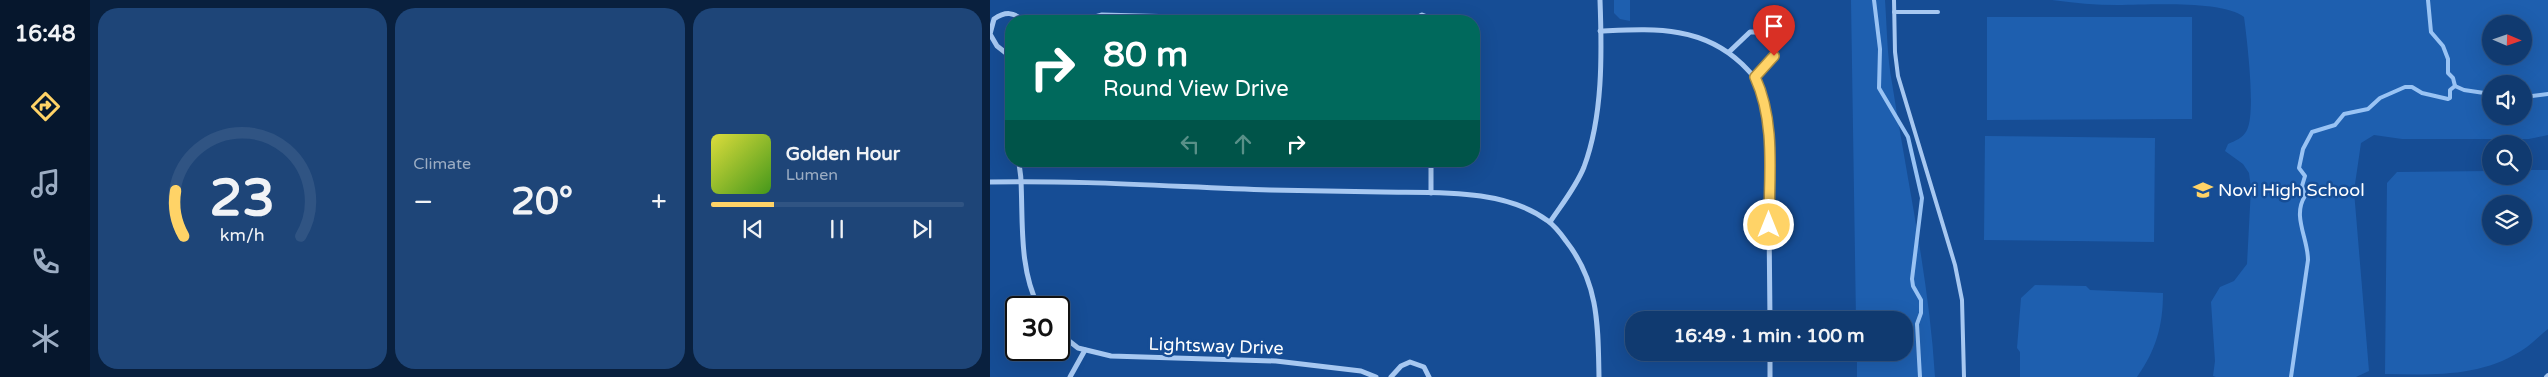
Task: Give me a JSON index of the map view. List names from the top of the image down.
{
  "streets": {
    "street": ["Lightsway Drive"]
  },
  "places": {
    "school or university": ["Novi High School"]
  },
  "north": "right",
  "page": {
    "tabs": "16:48",
    "tile": "Climate",
    "turn": ["80 m", "Round View Drive"],
    "song": ["Golden Hour", "Lumen"],
    "heat": ["−", "20°", "+"],
    "limit": "30",
    "trip": "16:49 · 1 min · 100 m",
    "gauge": ["23", "km/h"]
  }
}
